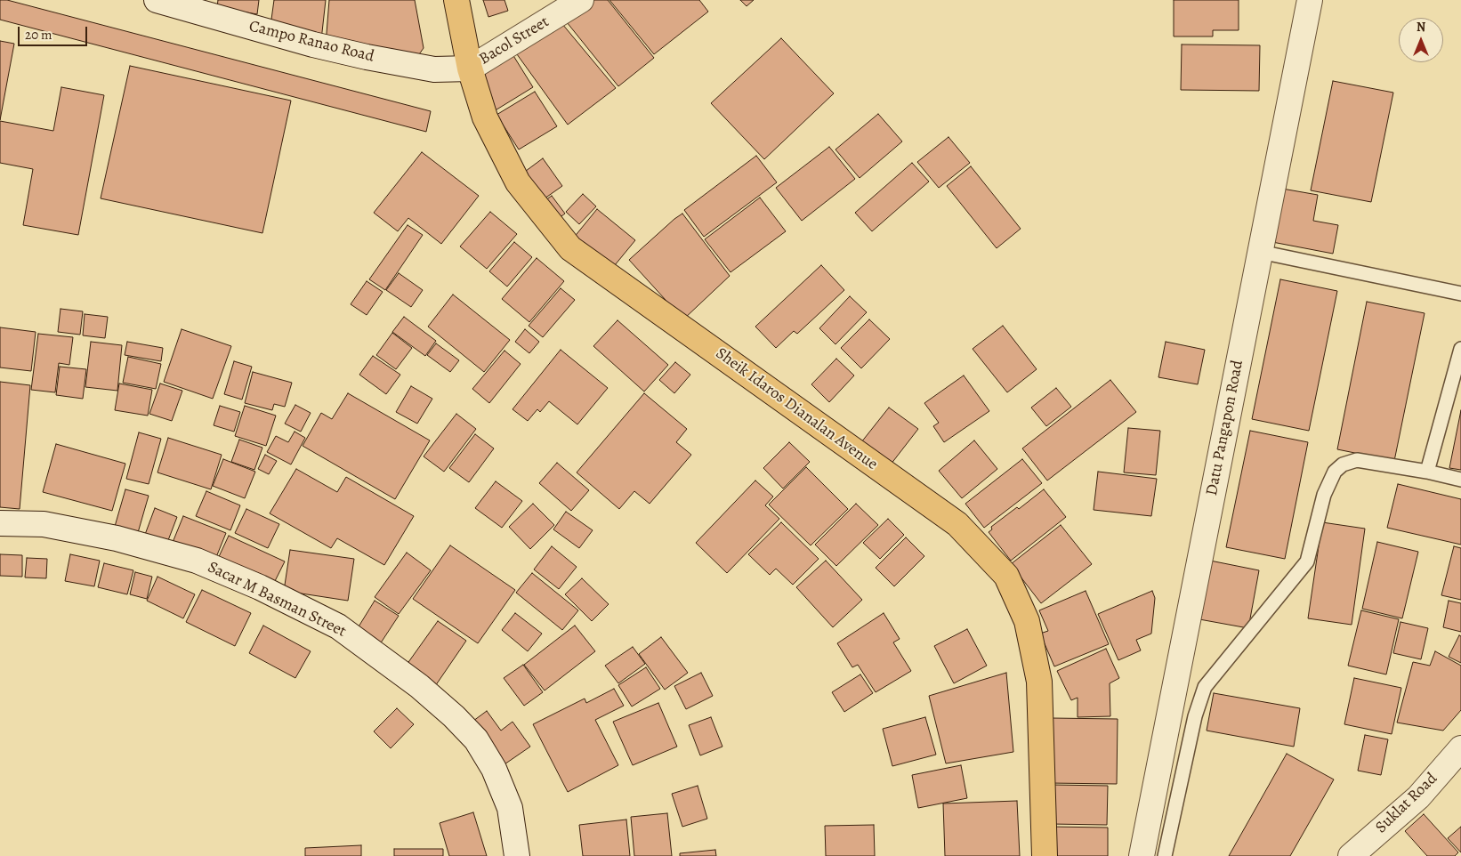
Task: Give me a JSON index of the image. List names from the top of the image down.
{
  "streets": {
    "main road": ["Sheik Idaros Dianalan Avenue"],
    "street": [
      "Bacol Street",
      "Campo Ranao Road",
      "Datu Pangapon Road",
      "Sacar M Basman Street",
      "Suklat Road"
    ]
  },
  "crossings": [
    ["Bacol Street", "Campo Ranao Road"],
    ["Bacol Street", "Sheik Idaros Dianalan Avenue"],
    ["Campo Ranao Road", "Sheik Idaros Dianalan Avenue"]
  ],
  "scale_bar": "20 m",
  "north": "top"
}
